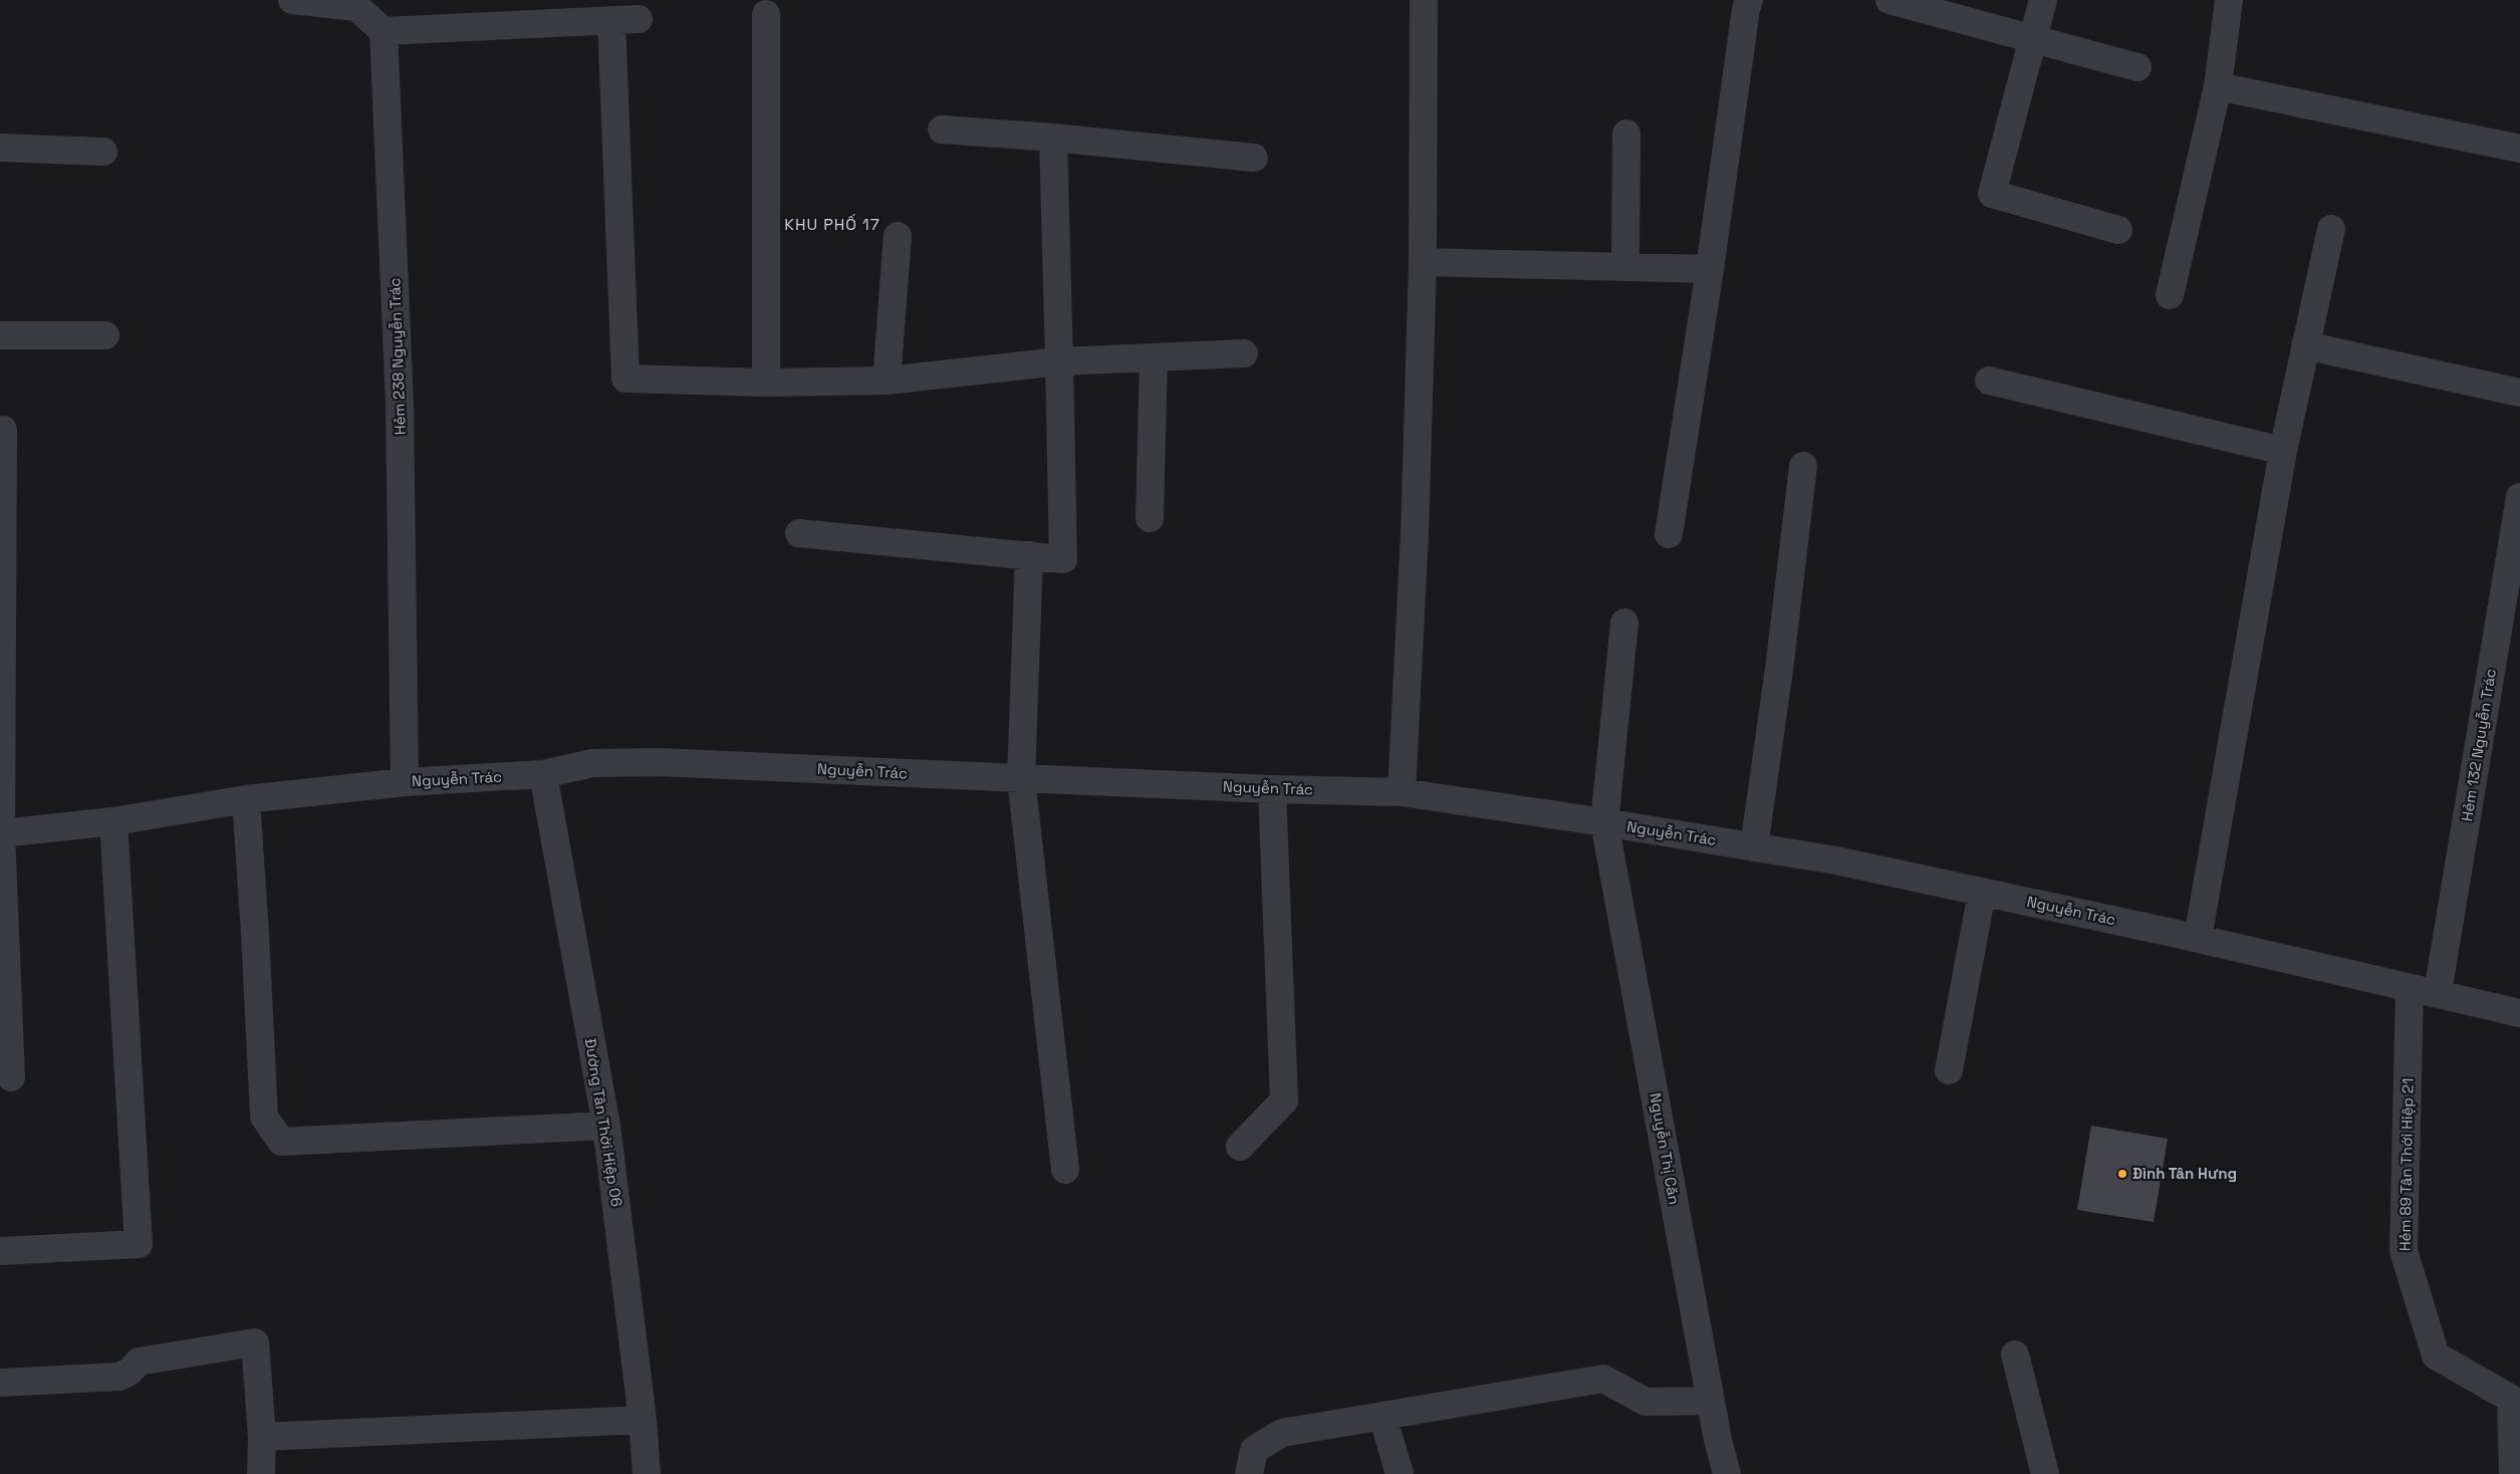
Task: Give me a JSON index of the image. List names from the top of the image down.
{
  "streets": {
    "street": [
      "Hẻm 238 Nguyễn Trác",
      "Hẻm 132 Nguyễn Trác",
      "Nguyễn Trác",
      "Đường Tân Thời Hiệp 06",
      "Nguyễn Thị Căn",
      "Hẻm 89 Tân Thới Hiệp 21"
    ]
  },
  "crossings": [
    ["Hẻm 238 Nguyễn Trác", "Nguyễn Trác"],
    ["Hẻm 132 Nguyễn Trác", "Nguyễn Trác"],
    ["Nguyễn Trác", "Đường Tân Thời Hiệp 06"],
    ["Nguyễn Trác", "Nguyễn Thị Căn"],
    ["Nguyễn Trác", "Hẻm 89 Tân Thới Hiệp 21"]
  ],
  "districts": ["KHU PHỐ 17"],
  "places": ["Đình Tân Hưng"]
}
